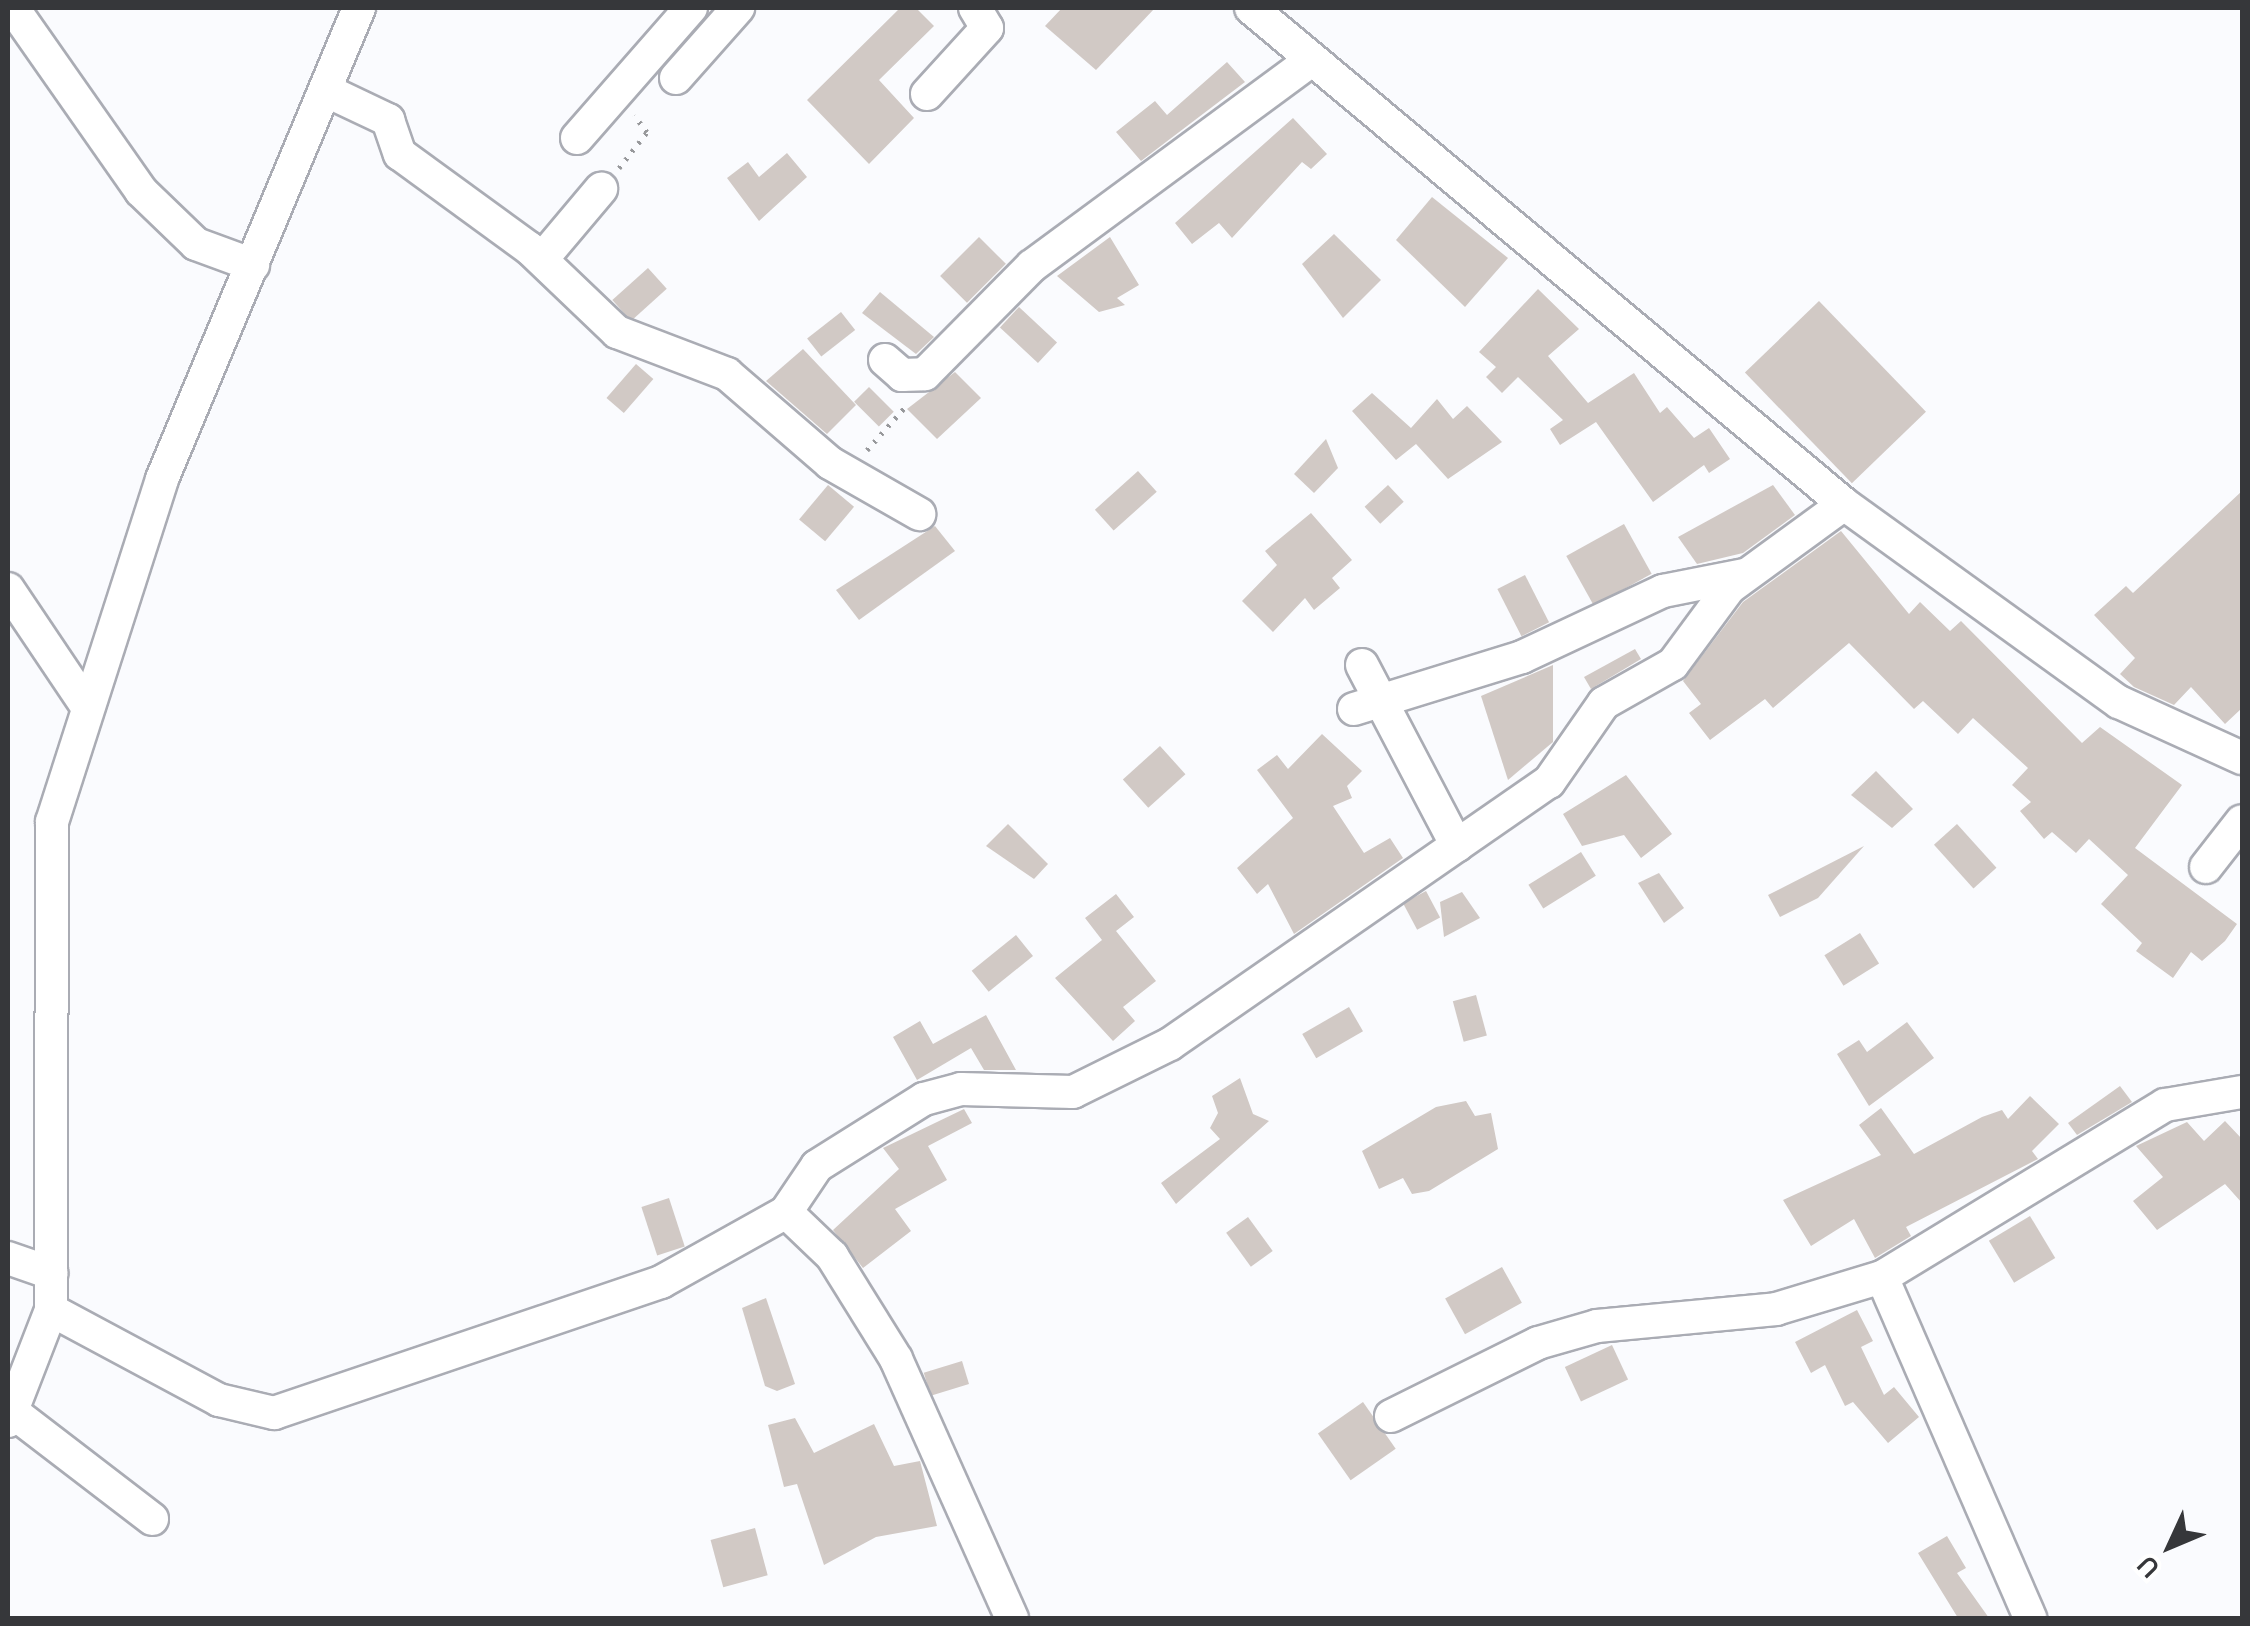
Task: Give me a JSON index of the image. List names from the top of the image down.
{
  "north": "bottom left"
}
